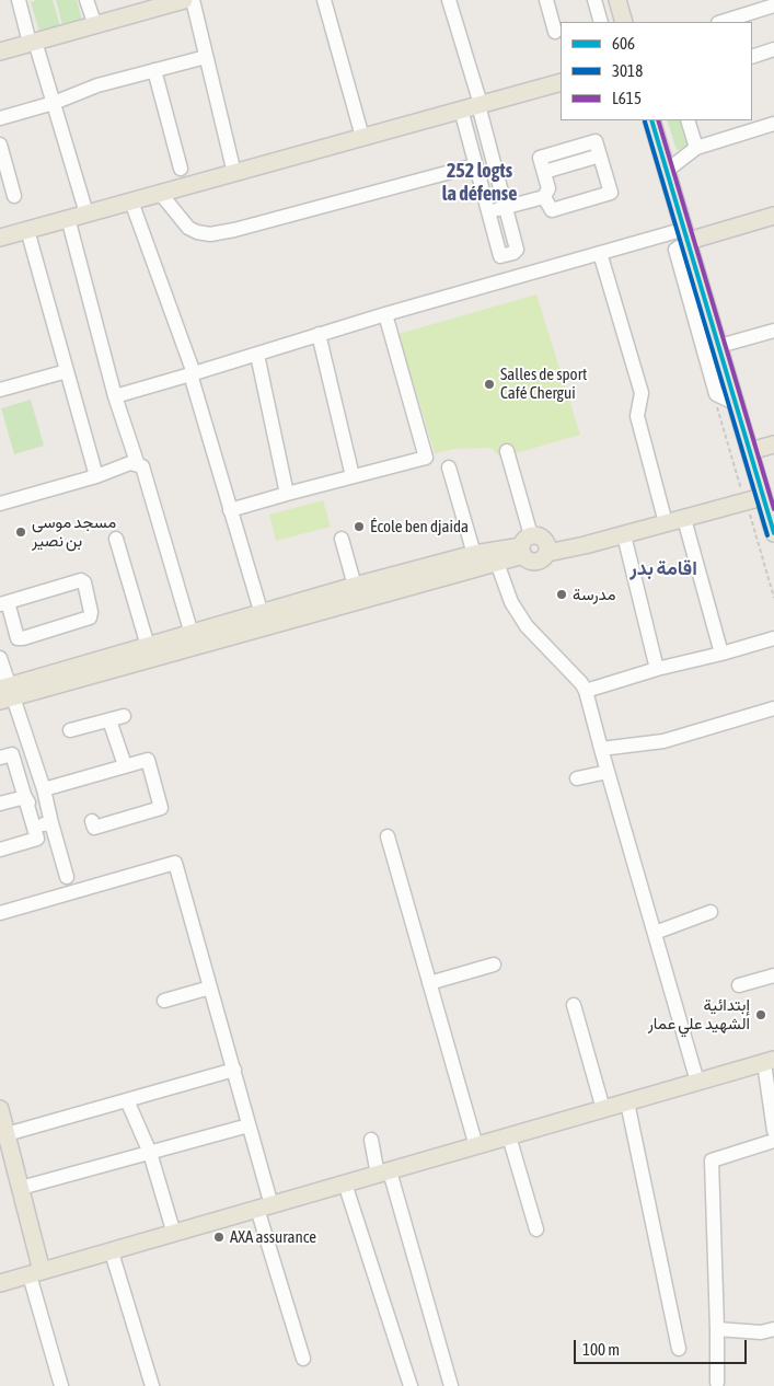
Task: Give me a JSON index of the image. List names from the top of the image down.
{
  "districts": ["252 logts la défense", "اقامة بدر"],
  "places": [
    "Salles de sport Café Chergui",
    "École ben djaida",
    "مسجد موسى بن نصير",
    "مدرسة",
    "إبتدائية الشهيد علي عمار",
    "AXA assurance"
  ],
  "lines": ["transit line 606", "transit line L615", "transit line 3018"],
  "legend": ["606", "3018", "L615"],
  "scale_bar": "100 m"
}
